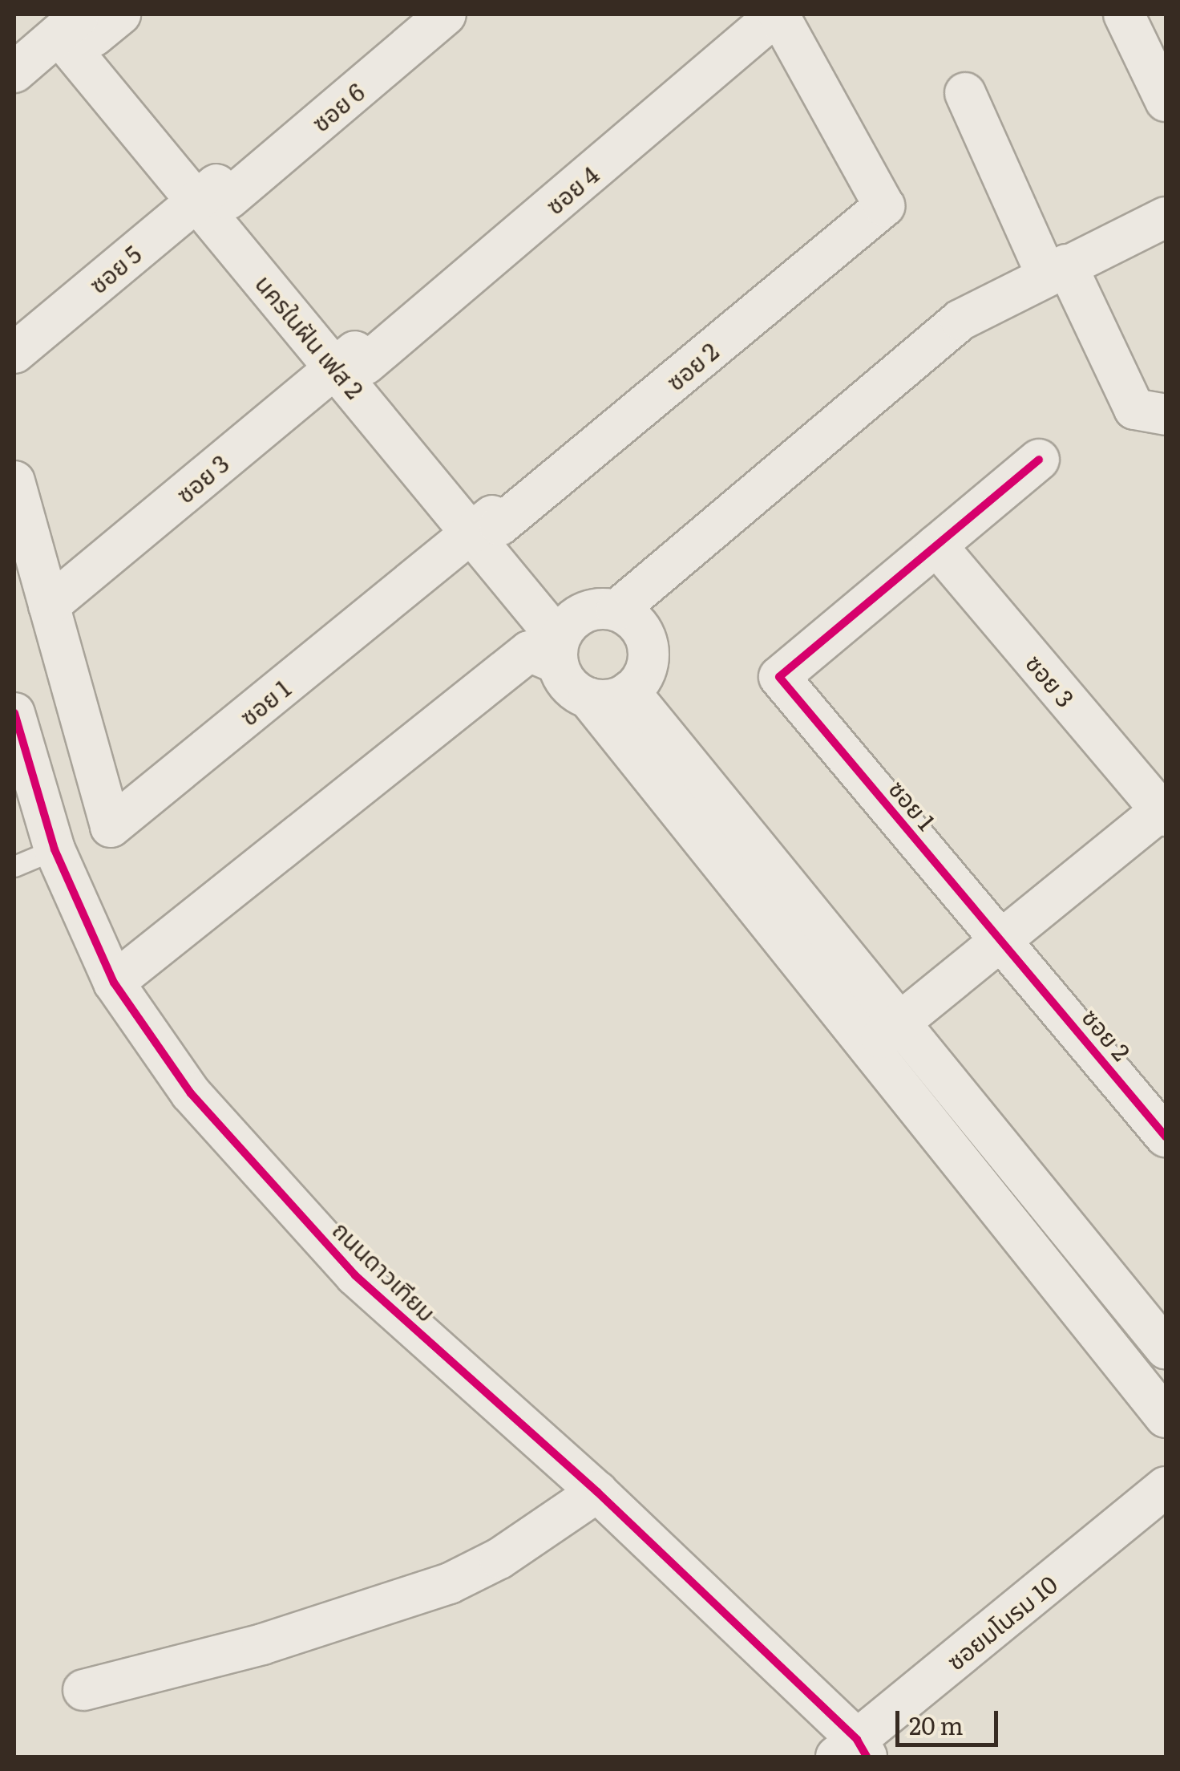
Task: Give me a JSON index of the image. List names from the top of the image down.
{
  "streets": {
    "street": [
      "ซอย 6",
      "ซอย 4",
      "ซอย 5",
      "นครในฝัน เฟส 2",
      "ซอย 2",
      "ซอย 3",
      "ซอย 1",
      "ถนนดาวเทียม",
      "ซอยมโนรม 10"
    ]
  },
  "crossings": [
    ["ซอย 6", "ซอย 5"],
    ["ซอย 6", "นครในฝัน เฟส 2"],
    ["ซอย 4", "นครในฝัน เฟส 2"],
    ["ซอย 4", "ซอย 2"],
    ["ซอย 4", "ซอย 3"],
    ["ซอย 5", "นครในฝัน เฟส 2"],
    ["นครในฝัน เฟส 2", "ซอย 2"],
    ["นครในฝัน เฟส 2", "ซอย 3"],
    ["นครในฝัน เฟส 2", "ซอย 1"],
    ["ซอย 2", "ซอย 1"],
    ["ซอย 3", "ซอย 1"],
    ["ถนนดาวเทียม", "ซอยมโนรม 10"]
  ],
  "scale_bar": "20 m"
}
